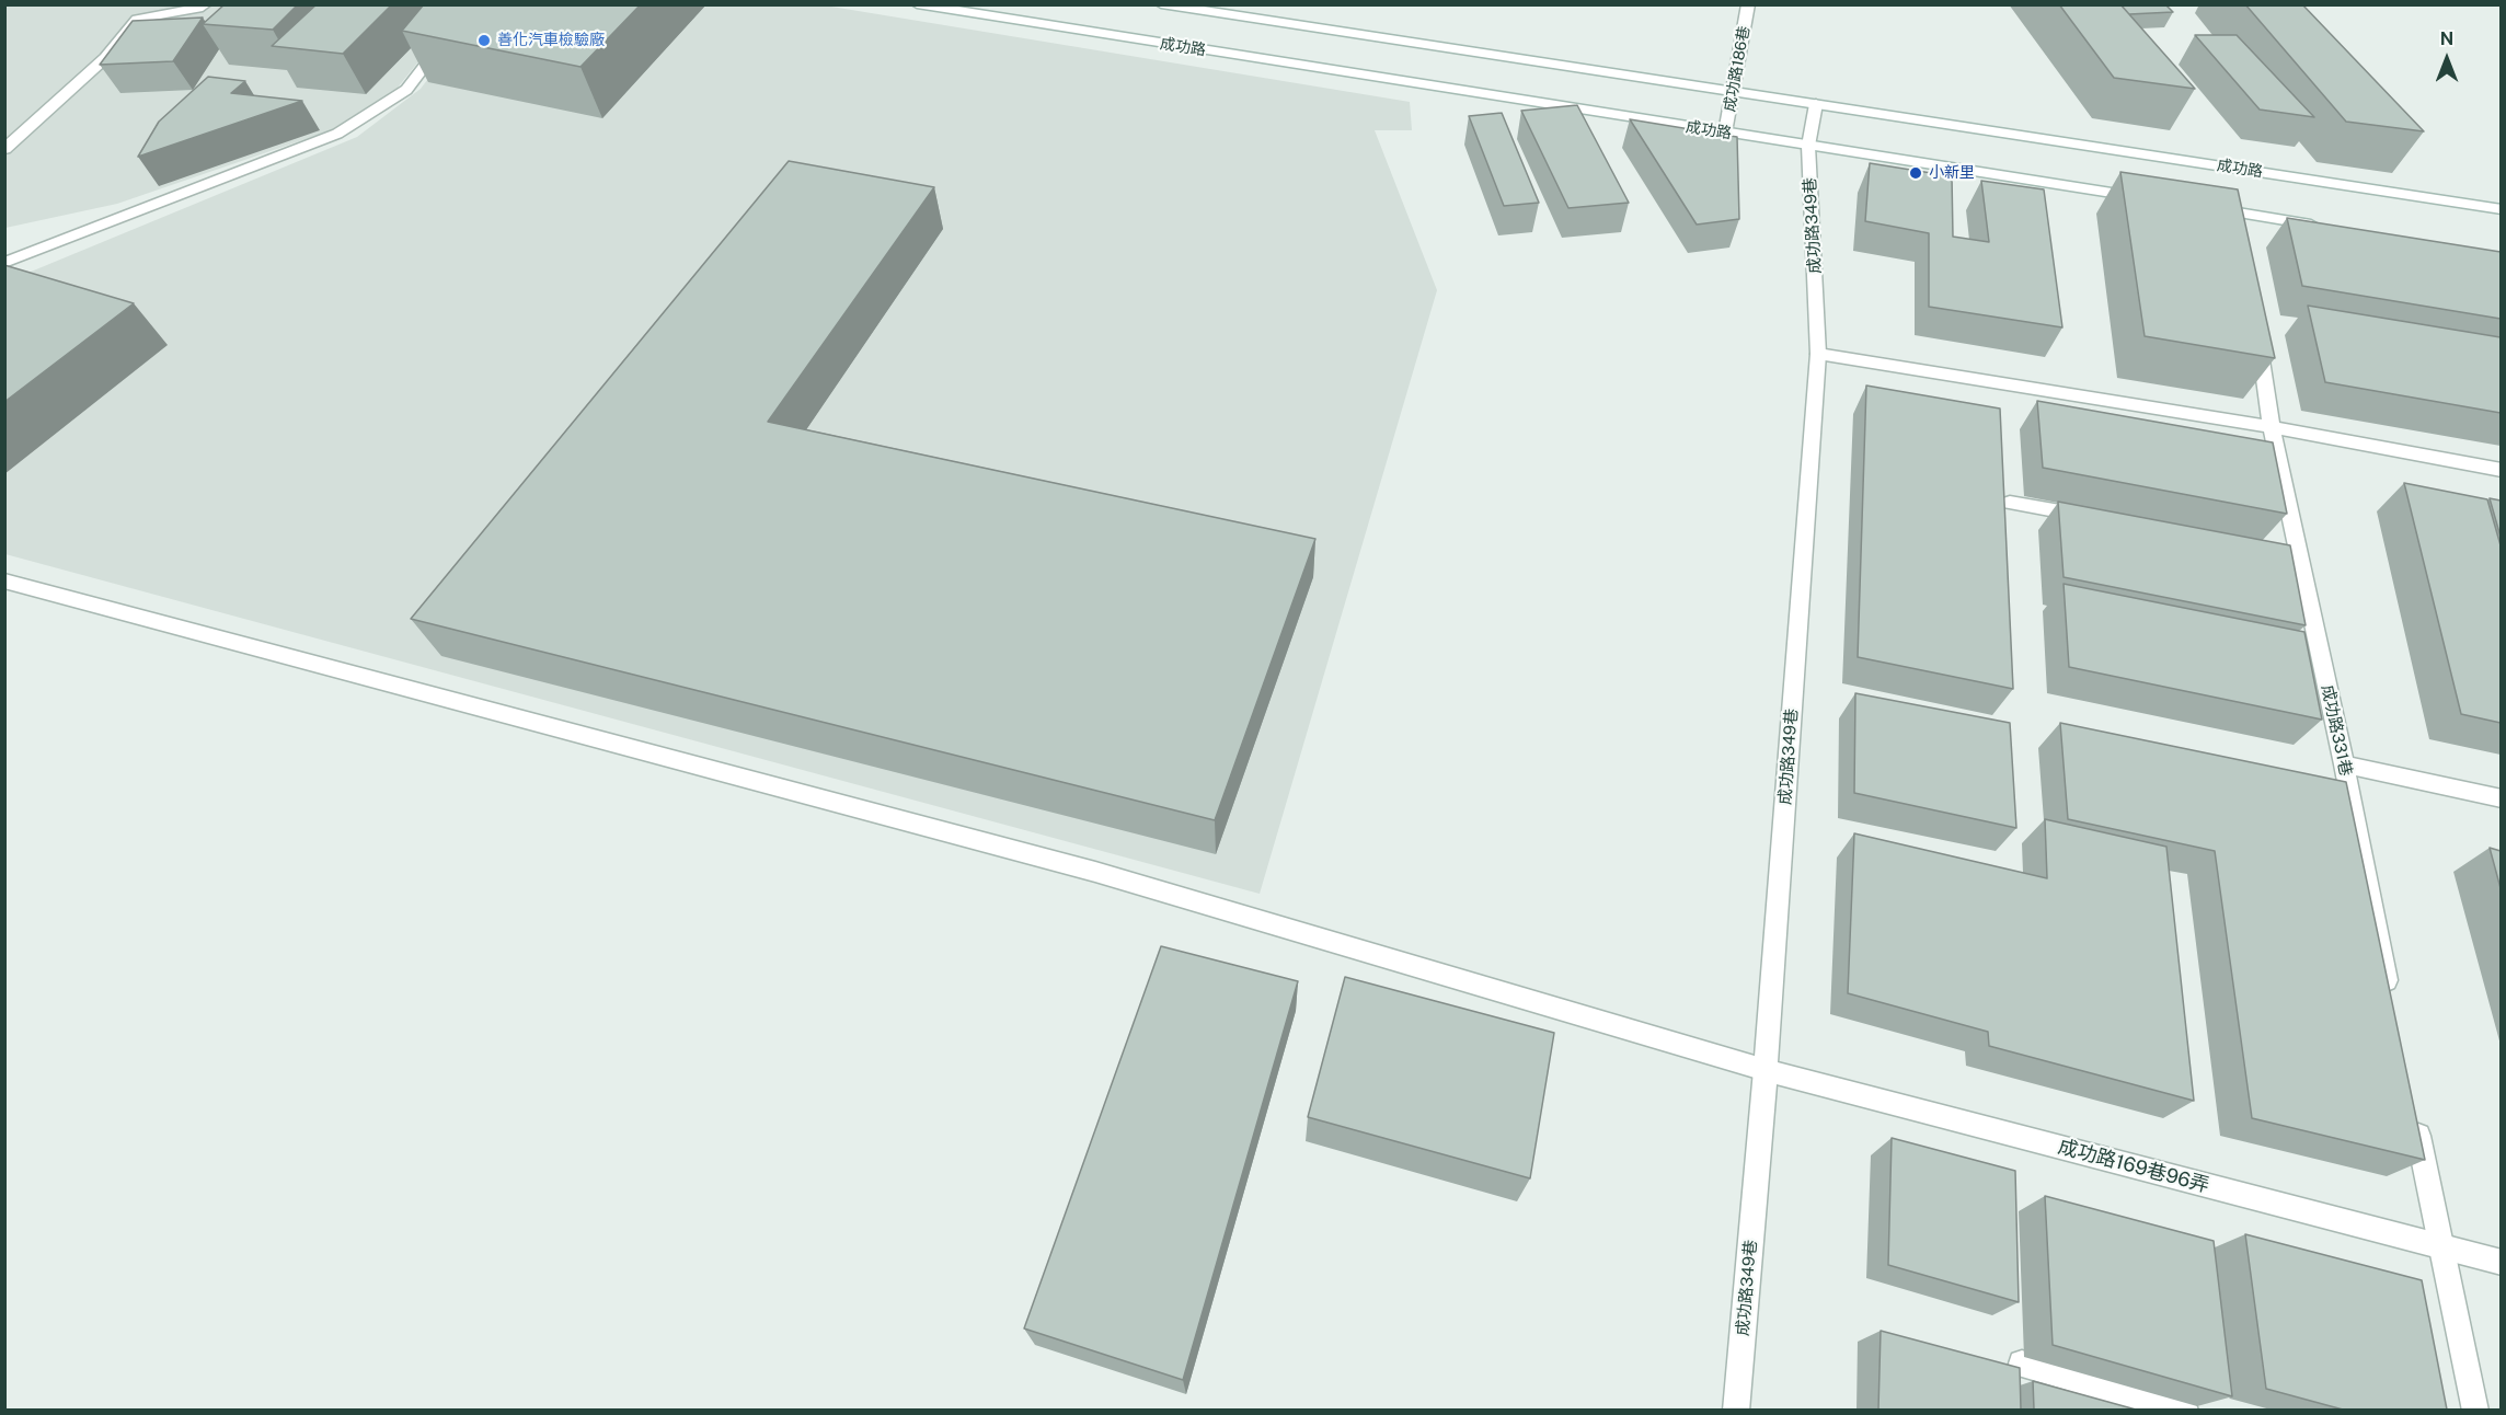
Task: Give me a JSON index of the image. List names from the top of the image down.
{
  "streets": {
    "main road": [
      "成功路",
      "成功路186巷",
      "成功路349巷",
      "成功路331巷",
      "成功路169巷96弄"
    ]
  },
  "crossings": [
    ["成功路", "成功路186巷"],
    ["成功路", "成功路349巷"],
    ["成功路349巷", "成功路169巷96弄"]
  ],
  "places": ["善化汽車檢驗廠", "小新里"],
  "north": "top"
}
